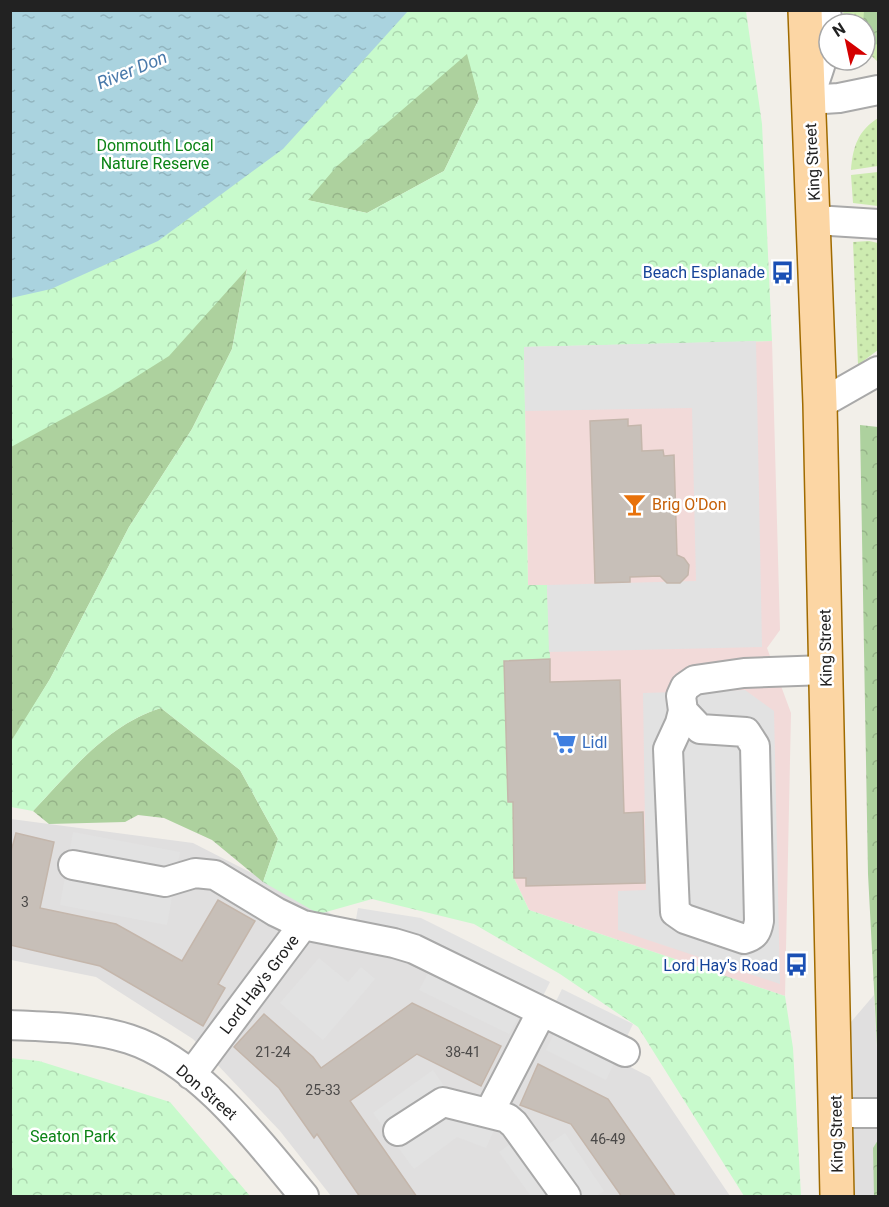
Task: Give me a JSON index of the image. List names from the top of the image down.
{
  "streets": {
    "main road": ["King Street"],
    "street": ["Lord Hay's Grove", "Don Street"]
  },
  "crossings": [
    ["Lord Hay's Grove", "Don Street"]
  ],
  "water": ["River Don"],
  "parks": ["Donmouth Local Nature Reserve", "Seaton Park"],
  "places": {
    "bus stop": ["Beach Esplanade", "Lord Hay's Road"],
    "bar": ["Brig O'Don"],
    "supermarket": ["Lidl"]
  },
  "house_numbers": [
    "3",
    "21-24",
    "38-41",
    "25-33",
    "46-49"
  ],
  "north": "top left"
}
